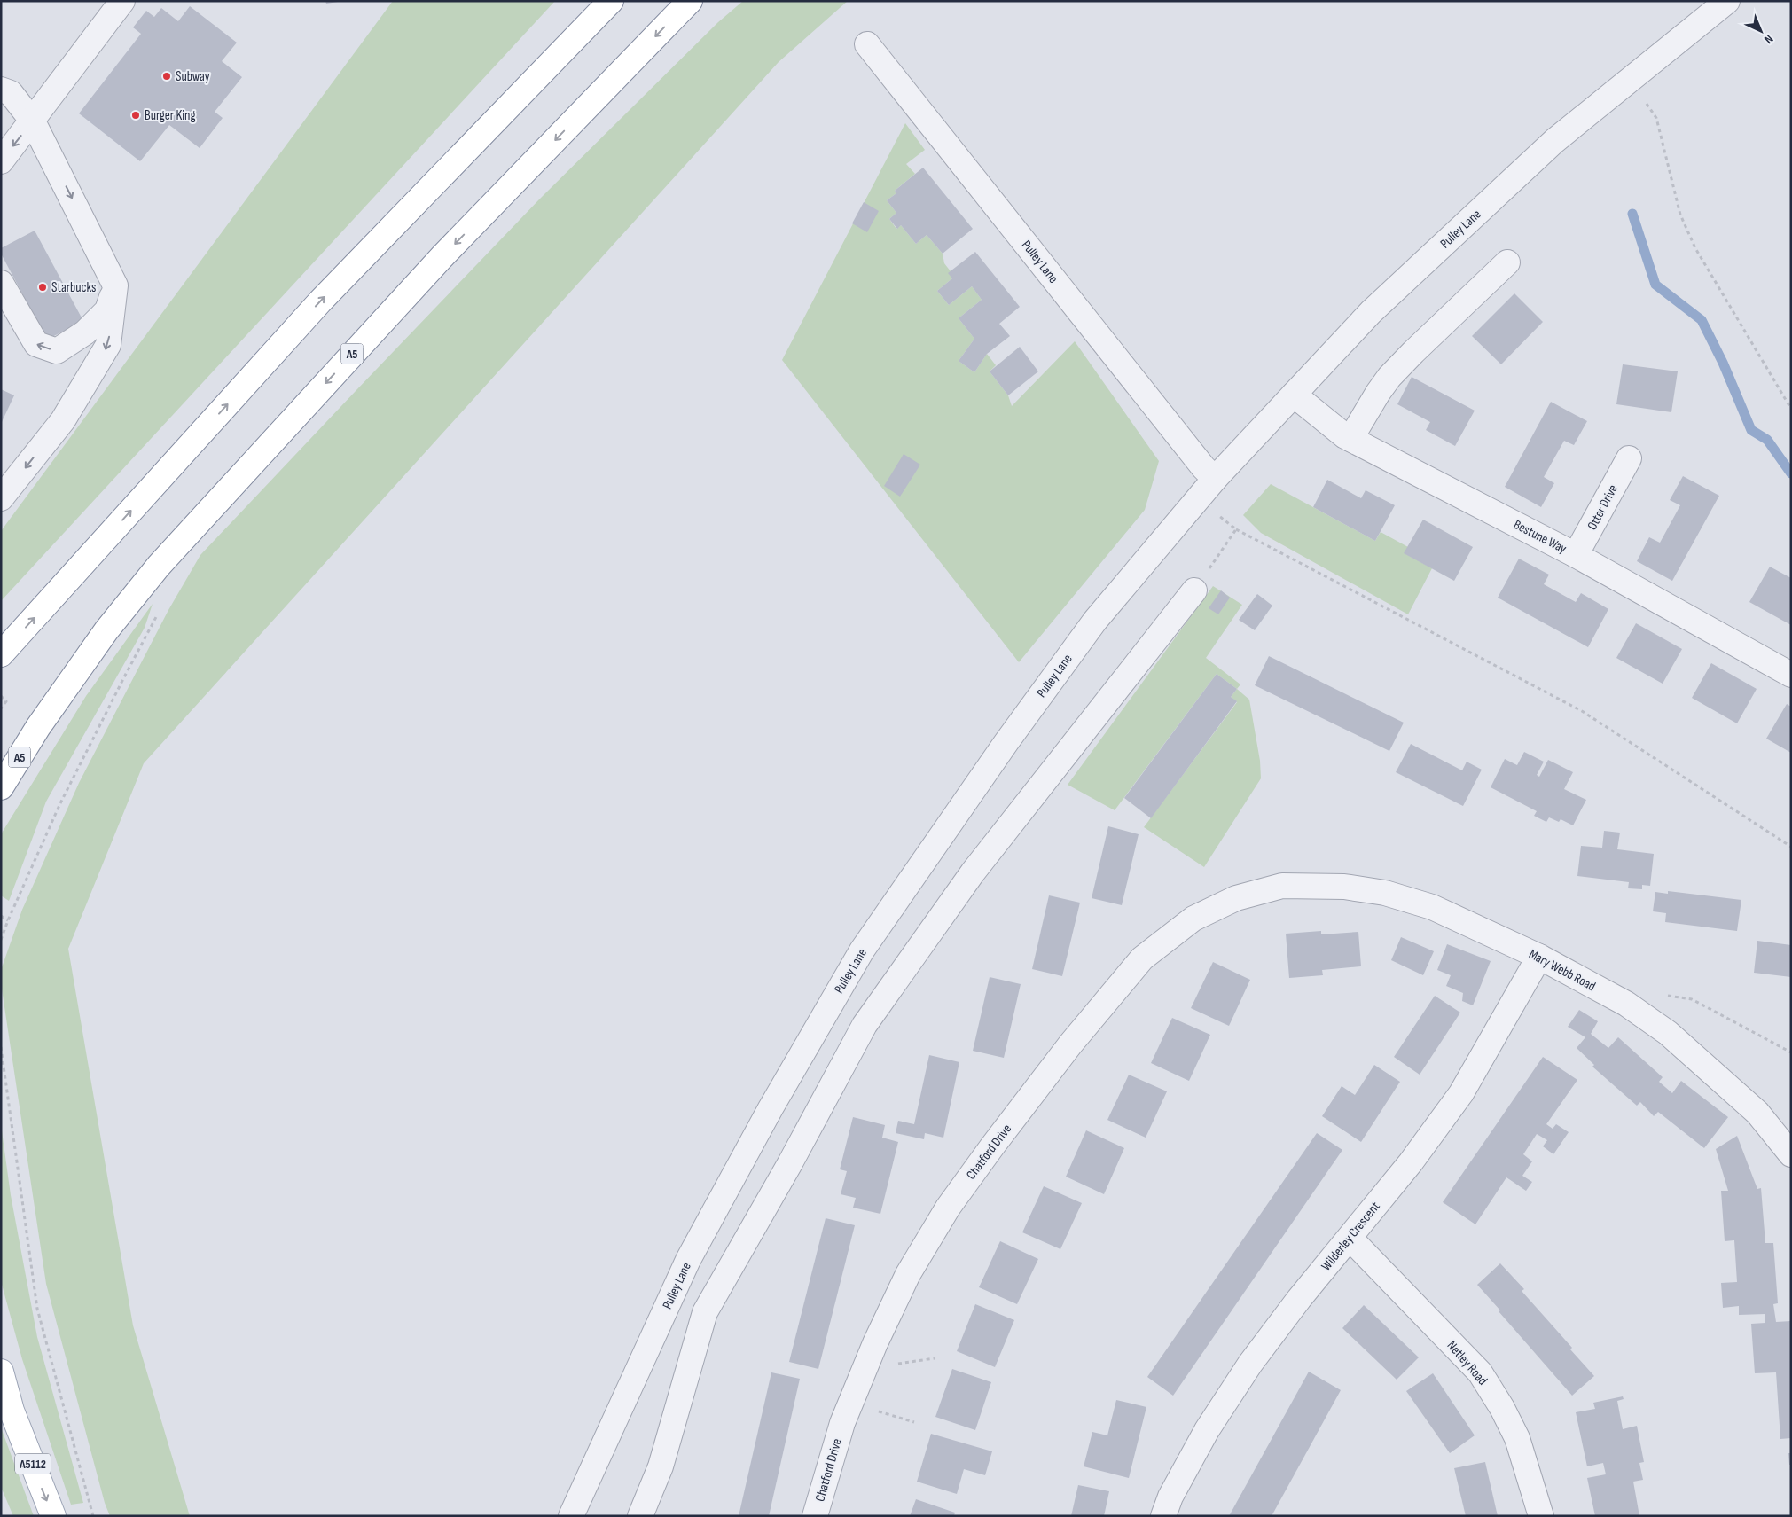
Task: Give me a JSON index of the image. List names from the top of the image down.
{
  "streets": {
    "main road": ["A5", "A5112"],
    "street": [
      "Pulley Lane",
      "Otter Drive",
      "Bestune Way",
      "Mary Webb Road",
      "Chatford Drive",
      "Wilderley Crescent",
      "Netley Road"
    ]
  },
  "crossings": [
    ["Pulley Lane", "Bestune Way"],
    ["Otter Drive", "Bestune Way"],
    ["Mary Webb Road", "Chatford Drive"],
    ["Mary Webb Road", "Wilderley Crescent"],
    ["Wilderley Crescent", "Netley Road"]
  ],
  "places": ["Subway", "Burger King", "Starbucks"],
  "north": "bottom right"
}
